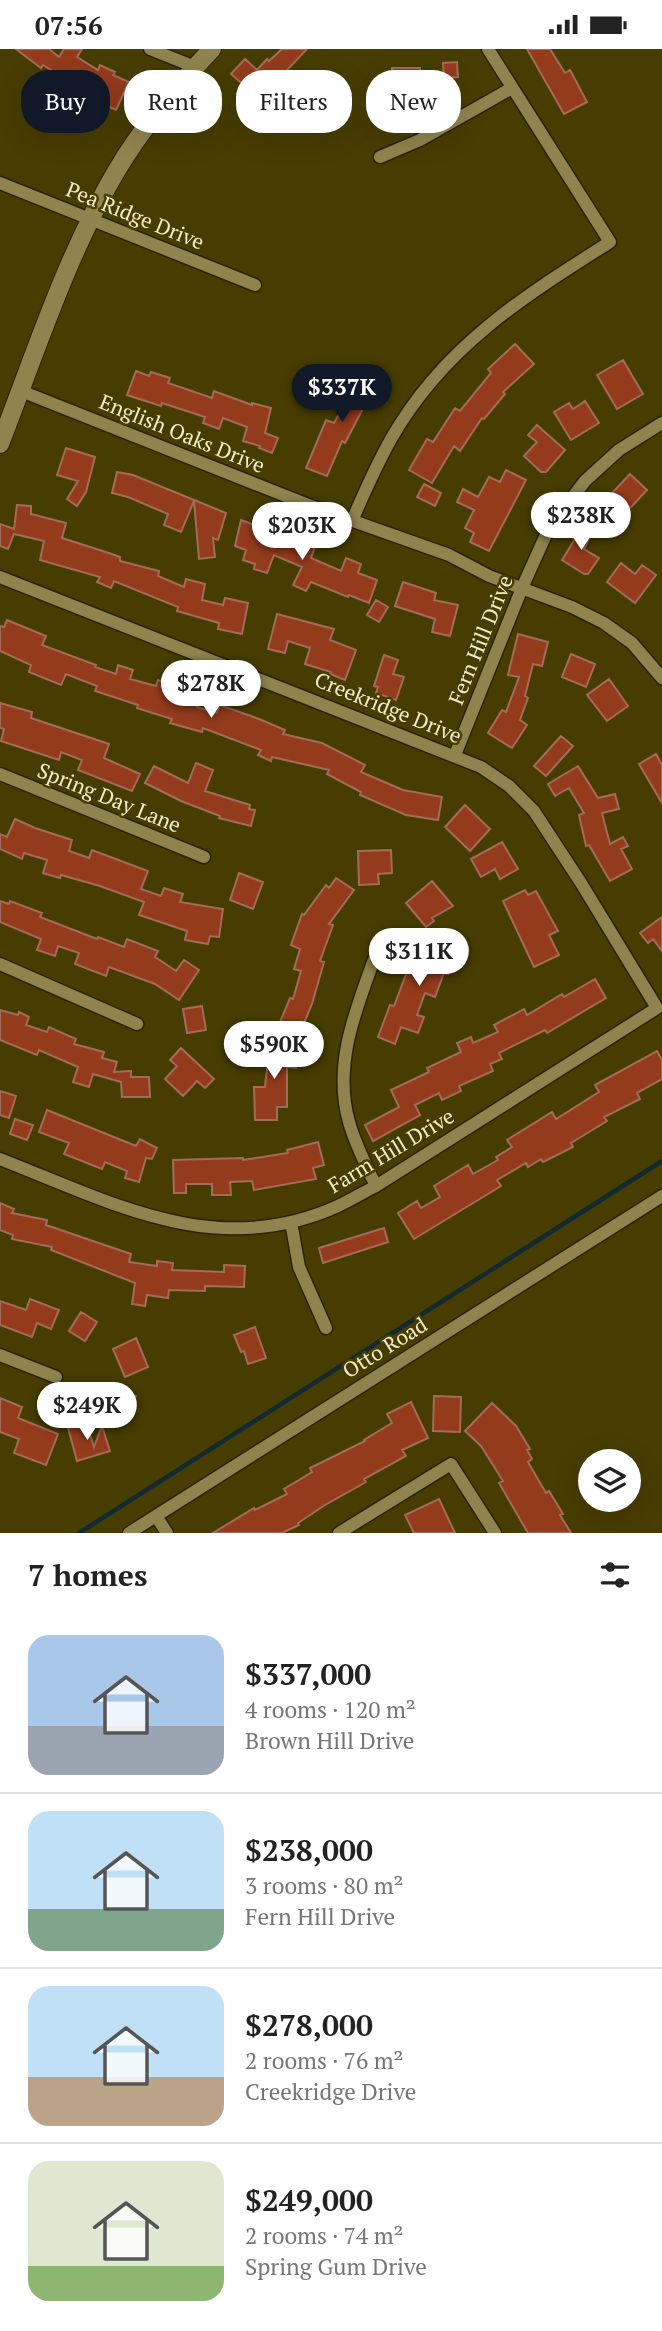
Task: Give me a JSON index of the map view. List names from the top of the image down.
{
  "streets": {
    "street": [
      "Pea Ridge Drive",
      "English Oaks Drive",
      "Fern Hill Drive",
      "Creekridge Drive",
      "Spring Day Lane",
      "Farm Hill Drive",
      "Otto Road"
    ]
  },
  "crossings": [
    ["English Oaks Drive", "Fern Hill Drive"],
    ["Fern Hill Drive", "Creekridge Drive"],
    ["Creekridge Drive", "Farm Hill Drive"]
  ],
  "page": {
    "status": "07:56",
    "chip": [
      "Buy",
      "Rent",
      "Filters",
      "New"
    ],
    "price": [
      "$337K",
      "$238K",
      "$203K",
      "$278K",
      "$311K",
      "$590K",
      "$249K"
    ],
    "heading": "7 homes",
    "list": [
      {
        "name": "$337,000",
        "note": "4 rooms · 120 m² · Brown Hill Drive"
      },
      {
        "name": "$238,000",
        "note": "3 rooms · 80 m² · Fern Hill Drive"
      },
      {
        "name": "$278,000",
        "note": "2 rooms · 76 m² · Creekridge Drive"
      },
      {
        "name": "$249,000",
        "note": "2 rooms · 74 m² · Spring Gum Drive"
      }
    ]
  }
}
